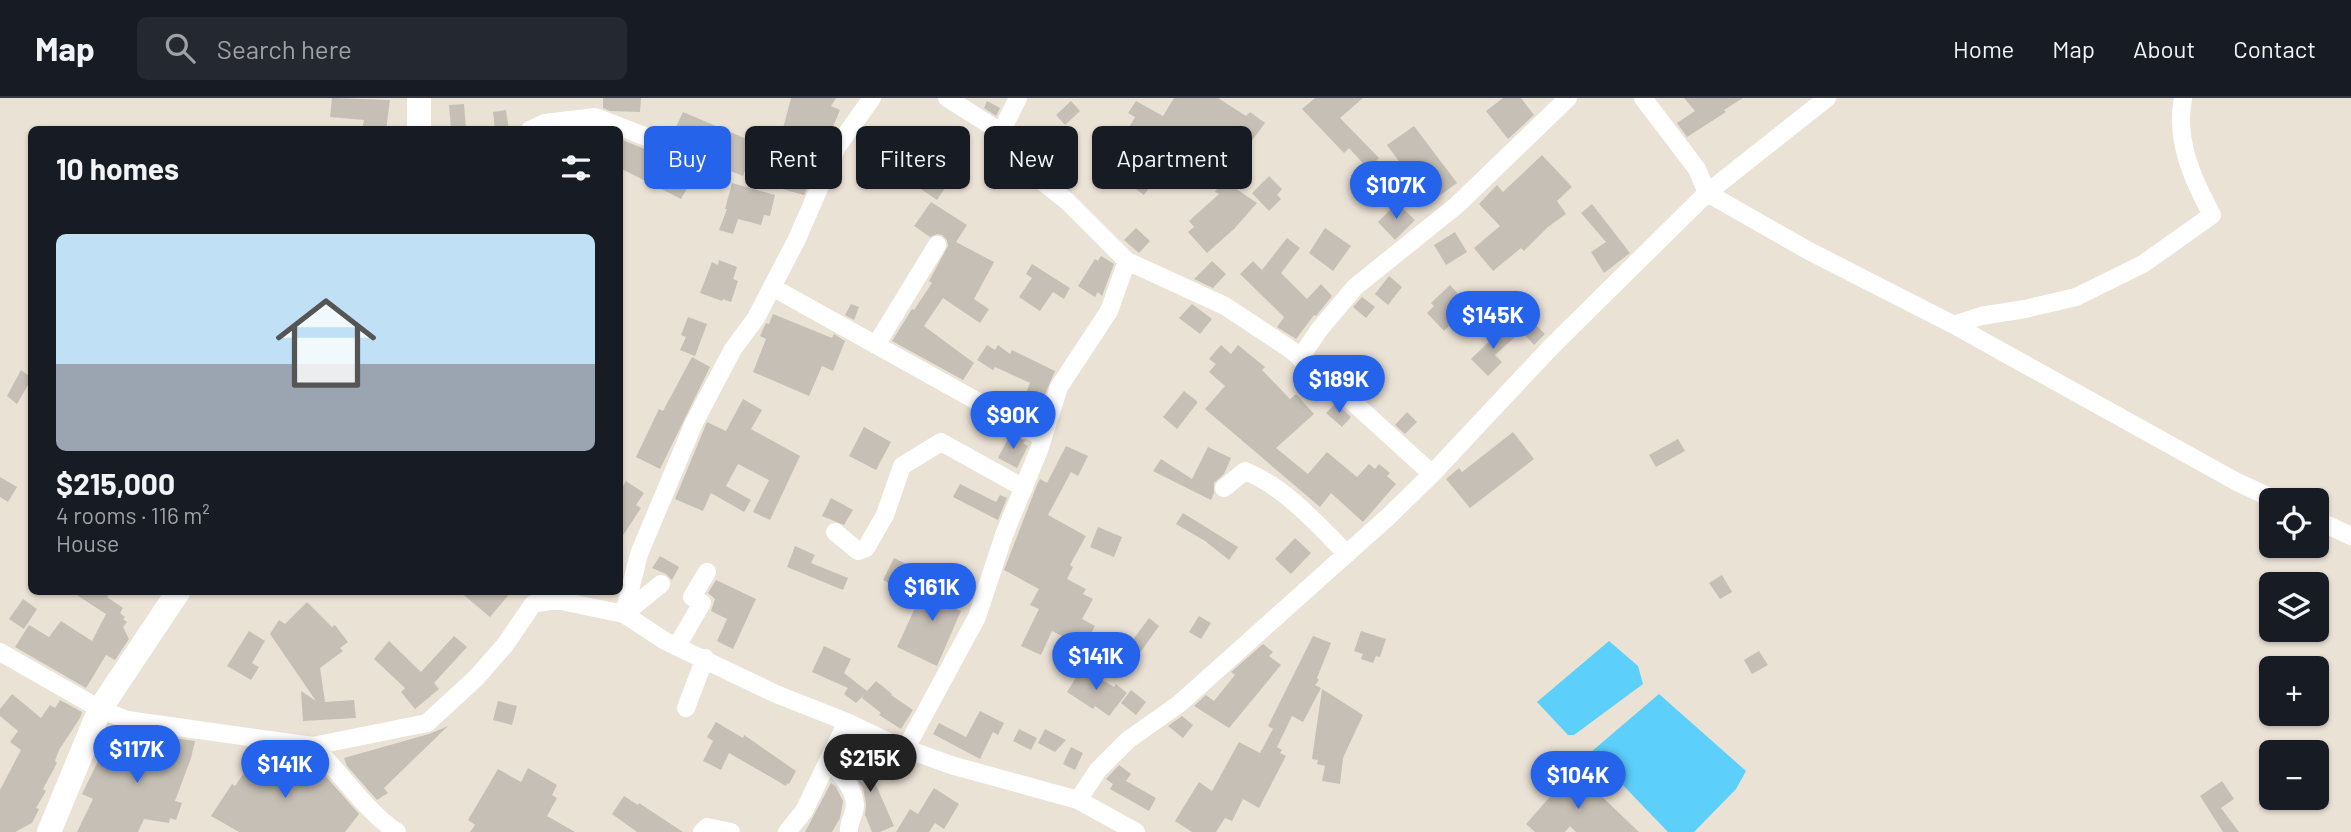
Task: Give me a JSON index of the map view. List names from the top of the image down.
{
  "page": {
    "header": "Map",
    "search": "Search here",
    "nav": [
      "Home",
      "Map",
      "About",
      "Contact"
    ],
    "chip": [
      "Buy",
      "Rent",
      "Filters",
      "New",
      "Apartment"
    ],
    "heading": "10 homes",
    "price": [
      "$107K",
      "$145K",
      "$189K",
      "$90K",
      "$161K",
      "$141K",
      "$117K",
      "$215K",
      "$141K",
      "$104K"
    ],
    "list": [
      {
        "name": "$215,000",
        "note": "4 rooms · 116 m² · House"
      }
    ],
    "map_buttons": ["+", "−"]
  }
}
